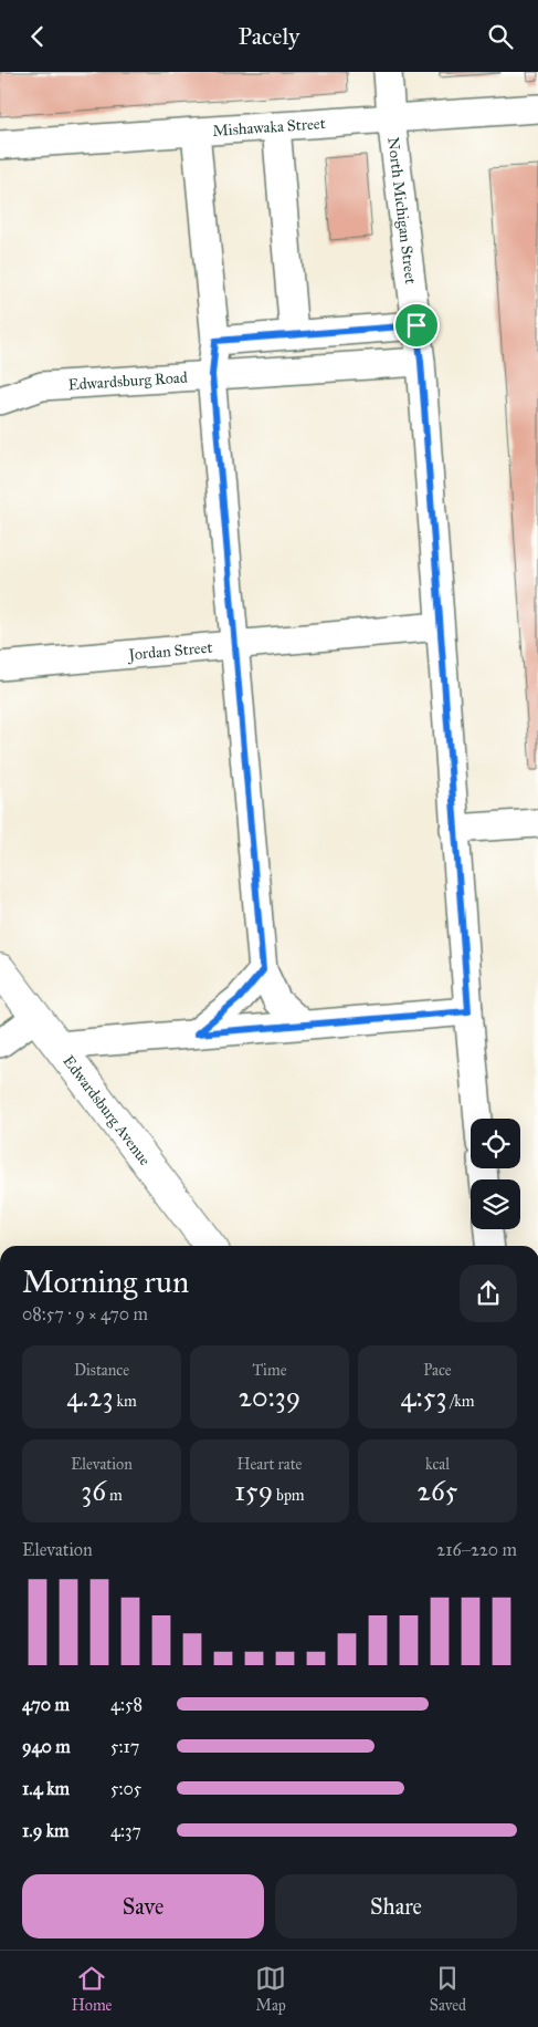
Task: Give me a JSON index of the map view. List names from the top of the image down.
{
  "streets": {
    "main road": ["Edwardsburg Avenue"],
    "street": [
      "Mishawaka Street",
      "North Michigan Street",
      "Edwardsburg Road",
      "Jordan Street"
    ]
  },
  "crossings": [
    ["Mishawaka Street", "North Michigan Street"],
    ["North Michigan Street", "Edwardsburg Road"],
    ["North Michigan Street", "Jordan Street"]
  ],
  "page": {
    "header": "Pacely",
    "heading": ["Morning run", "08:57 · 9 × 470 m"],
    "stats": [
      ["Distance", "4.23 km"],
      ["Time", "20:39"],
      ["Pace", "4:53 /km"],
      ["Elevation", "36 m"],
      ["Heart rate", "159 bpm"],
      ["kcal", "265"]
    ],
    "chart": ["Elevation", "216–220 m"],
    "list": [
      {
        "name": "470 m",
        "note": "4:58"
      },
      {
        "name": "940 m",
        "note": "5:17"
      },
      {
        "name": "1.4 km",
        "note": "5:05"
      },
      {
        "name": "1.9 km",
        "note": "4:37"
      }
    ],
    "buttons": ["Save", "Share"],
    "tabs": ["Home", "Map", "Saved"]
  }
}
